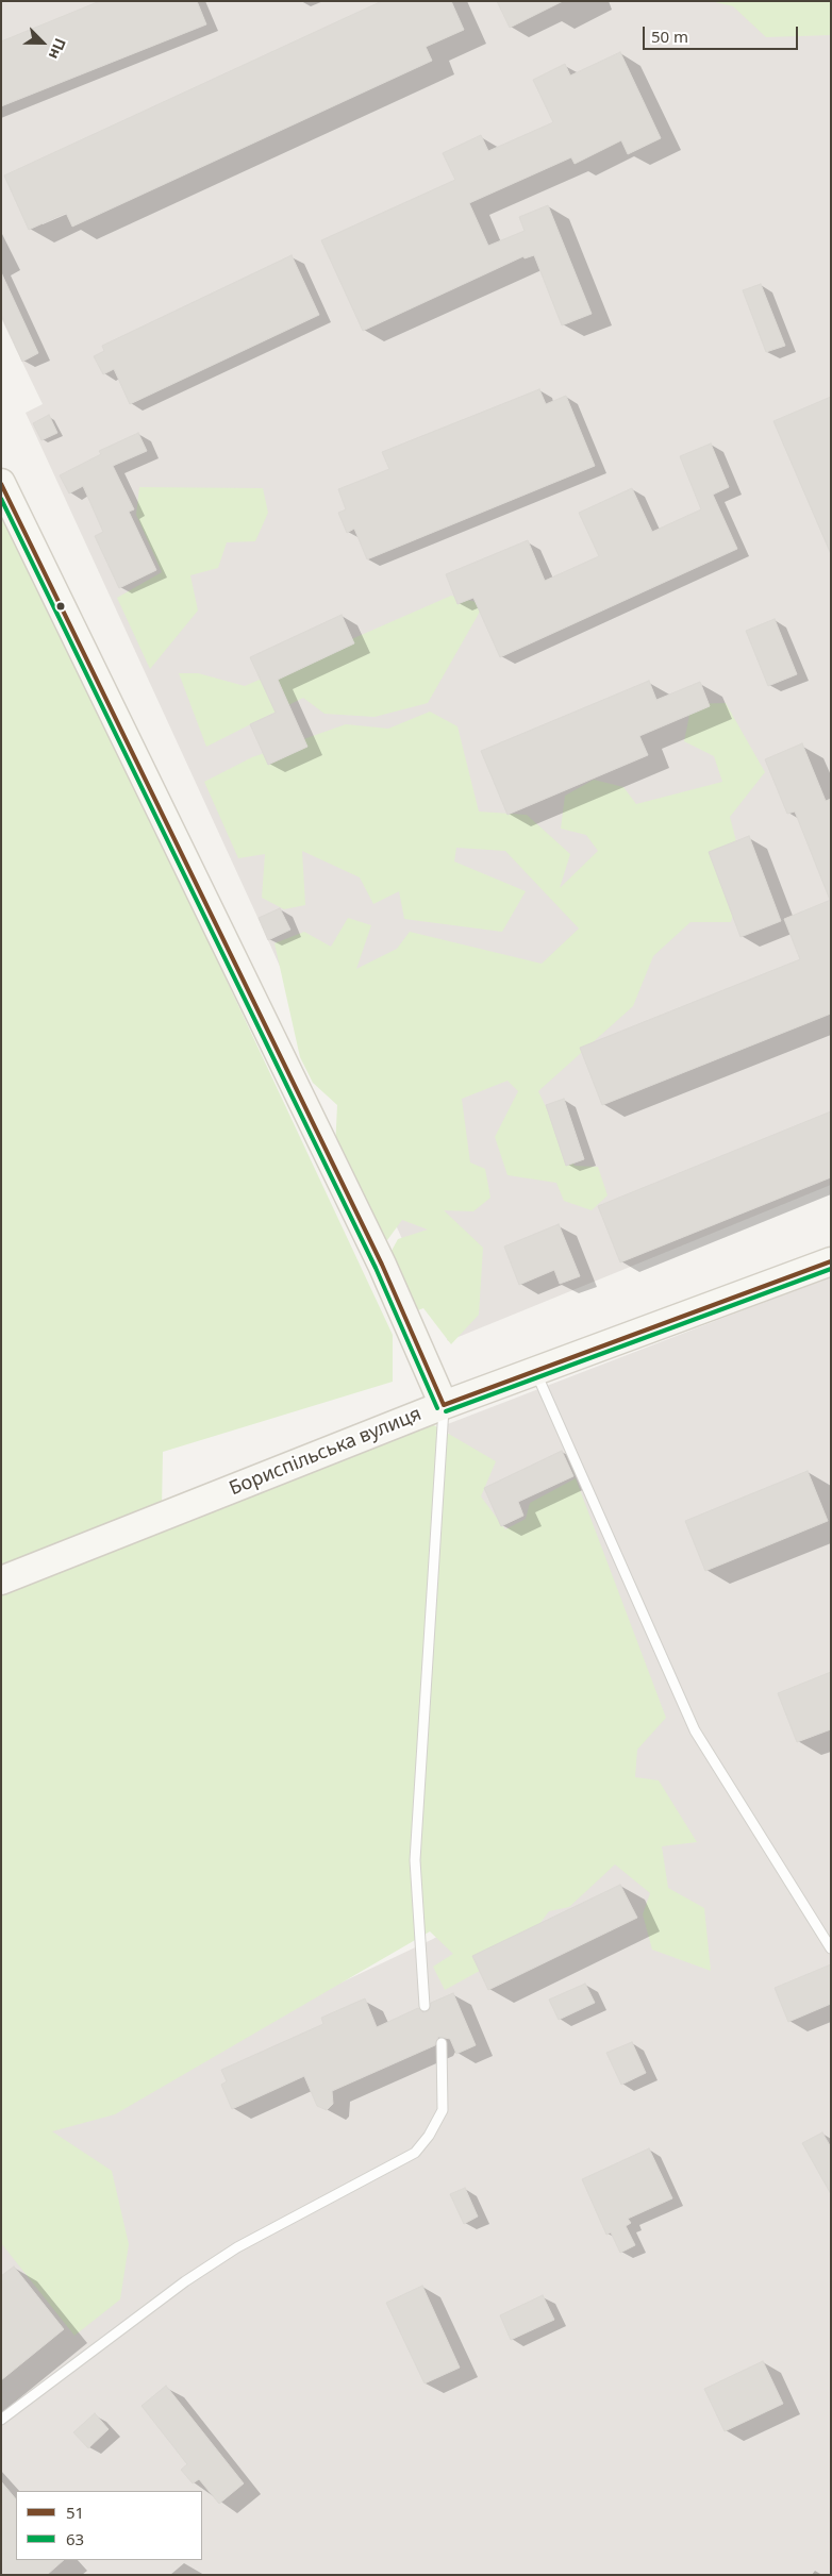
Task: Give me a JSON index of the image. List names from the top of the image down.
{
  "streets": {
    "main road": ["Бориспільська вулиця"]
  },
  "lines": ["transit line 51", "transit line 63"],
  "legend": ["51", "63"],
  "scale_bar": "50 m",
  "north": "bottom right"
}
